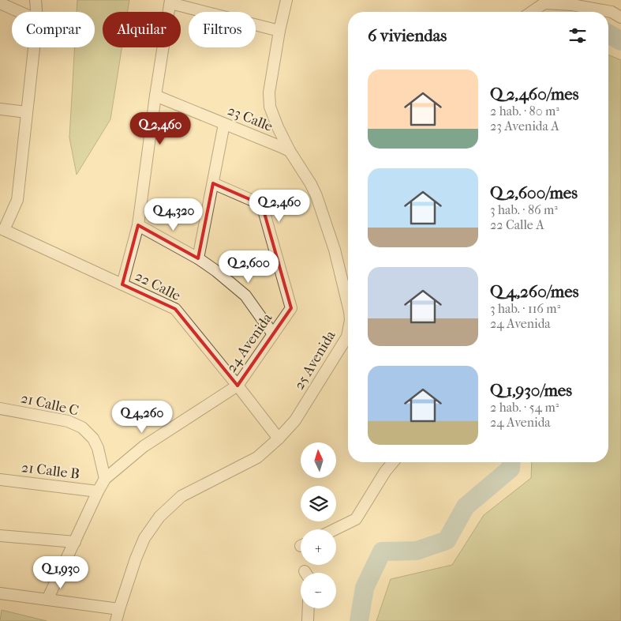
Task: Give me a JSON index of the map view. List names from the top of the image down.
{
  "streets": {
    "street": [
      "23 Calle",
      "22 Calle",
      "24 Avenida",
      "25 Avenida",
      "21 Calle C",
      "21 Calle B"
    ]
  },
  "crossings": [
    ["23 Calle", "25 Avenida"],
    ["22 Calle", "24 Avenida"],
    ["22 Calle", "25 Avenida"],
    ["24 Avenida", "21 Calle C"],
    ["24 Avenida", "21 Calle B"]
  ],
  "north": "top",
  "page": {
    "chip": ["Comprar", "Alquilar", "Filtros"],
    "heading": "6 viviendas",
    "list": [
      {
        "name": "Q 2,460/mes",
        "note": "2 hab. · 80 m² · 23 Avenida A"
      },
      {
        "name": "Q 2,600/mes",
        "note": "3 hab. · 86 m² · 22 Calle A"
      },
      {
        "name": "Q 4,260/mes",
        "note": "3 hab. · 116 m² · 24 Avenida"
      },
      {
        "name": "Q 1,930/mes",
        "note": "2 hab. · 54 m² · 24 Avenida"
      }
    ],
    "price": [
      "Q 2,460",
      "Q 2,460",
      "Q 4,320",
      "Q 2,600",
      "Q 4,260",
      "Q 1,930"
    ],
    "map_buttons": ["+", "−"]
  }
}
